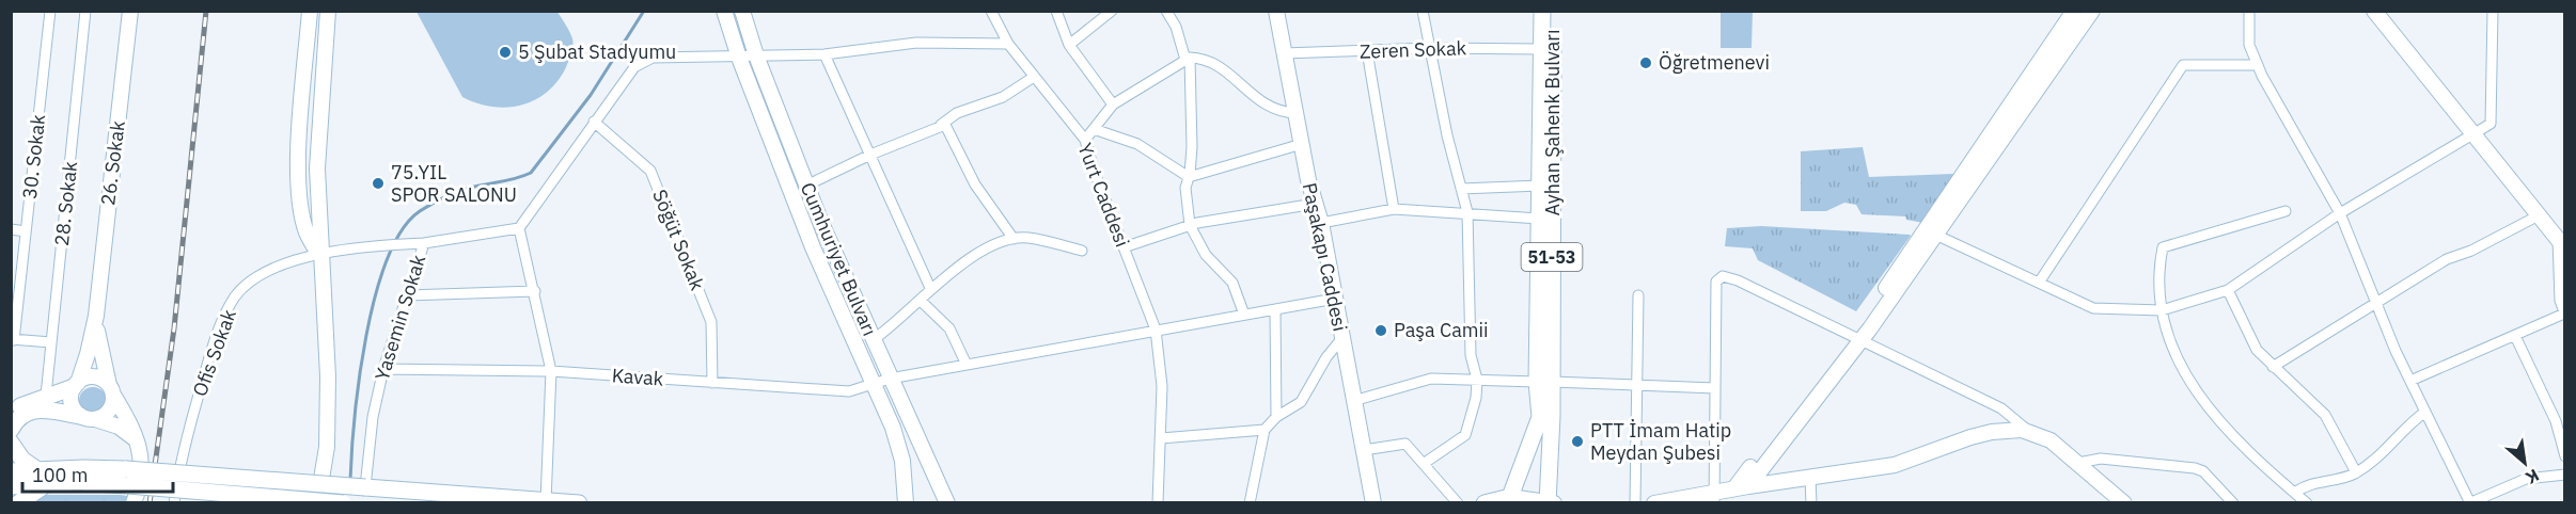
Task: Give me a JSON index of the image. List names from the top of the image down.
{
  "streets": {
    "main road": [
      "Ayhan Şahenk Bulvarı",
      "26. Sokak",
      "Paşakapı Caddesi",
      "51-53",
      "Cumhuriyet Bulvarı"
    ],
    "street": [
      "Zeren Sokak",
      "30. Sokak",
      "Yurt Caddesi",
      "28. Sokak",
      "Söğüt Sokak",
      "Yasemin Sokak",
      "Ofis Sokak",
      "Kavak"
    ]
  },
  "crossings": [
    ["Zeren Sokak", "Ayhan Şahenk Bulvarı"],
    ["Zeren Sokak", "Paşakapı Caddesi"],
    ["Yurt Caddesi", "Kavak"],
    ["Söğüt Sokak", "Kavak"],
    ["Paşakapı Caddesi", "Kavak"],
    ["Cumhuriyet Bulvarı", "Kavak"],
    ["Yasemin Sokak", "Ofis Sokak"],
    ["Yasemin Sokak", "Kavak"]
  ],
  "places": [
    "5 Şubat Stadyumu",
    "Öğretmenevi",
    "75.YIL SPOR SALONU",
    "Paşa Camii",
    "PTT İmam Hatip Meydan Şubesi"
  ],
  "scale_bar": "100 m",
  "north": "bottom right"
}
